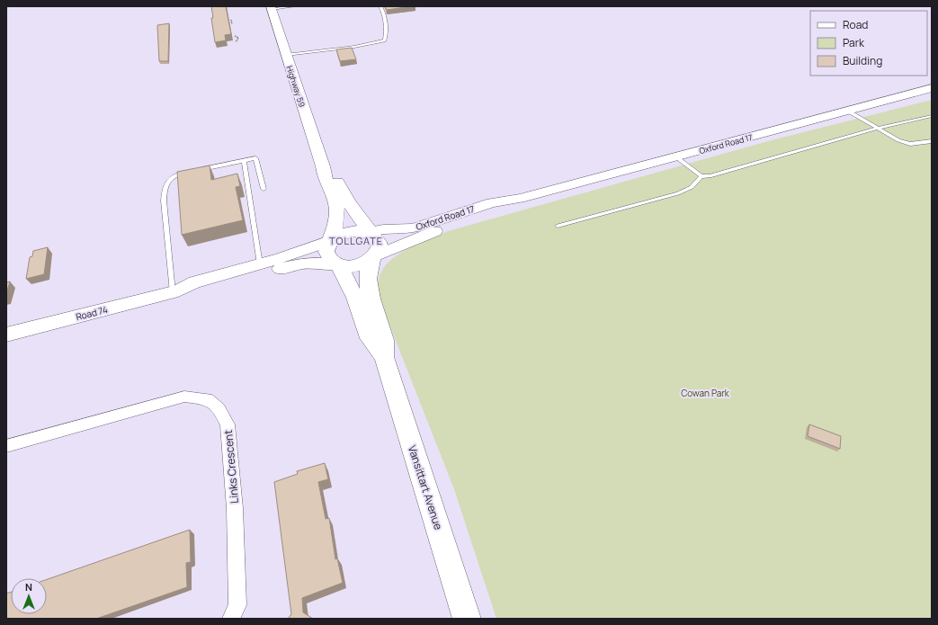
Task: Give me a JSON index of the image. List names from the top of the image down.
{
  "streets": {
    "main road": [
      "Highway 59",
      "Oxford Road 17",
      "Road 74",
      "Vansittart Avenue"
    ],
    "street": ["Links Crescent"]
  },
  "crossings": [
    ["Highway 59", "Oxford Road 17"],
    ["Highway 59", "Road 74"],
    ["Highway 59", "Vansittart Avenue"],
    ["Oxford Road 17", "Road 74"],
    ["Oxford Road 17", "Vansittart Avenue"],
    ["Road 74", "Vansittart Avenue"]
  ],
  "districts": ["TOLLGATE"],
  "parks": ["Cowan Park"],
  "legend": ["Road", "Park", "Building"],
  "north": "top"
}
